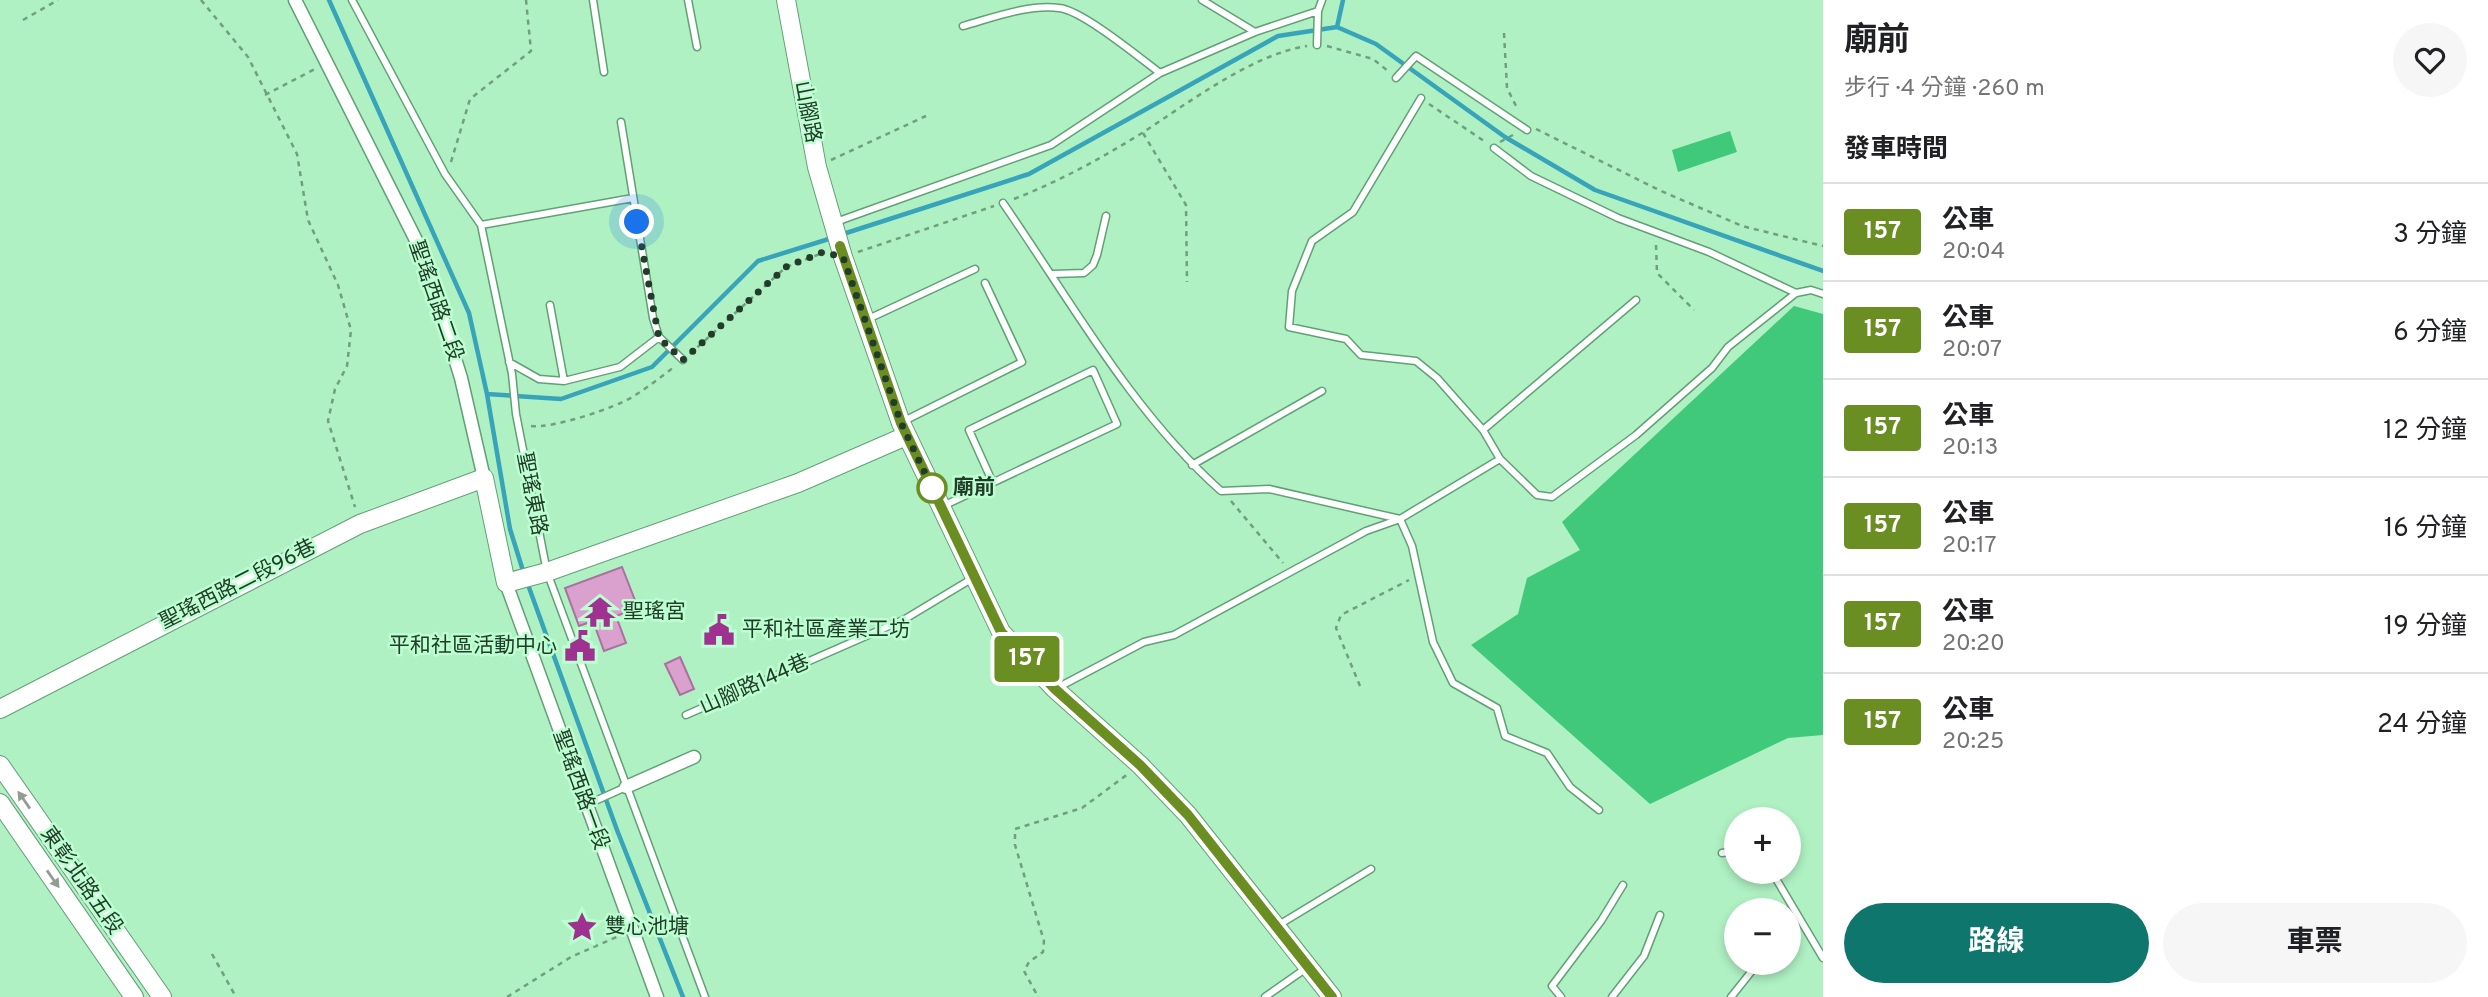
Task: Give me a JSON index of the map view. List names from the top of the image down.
{
  "streets": {
    "street": [
      "山腳路",
      "聖瑤西路二段",
      "聖瑤西路二段96巷",
      "聖瑤西路一段",
      "東彰北路五段"
    ],
    "lane": ["聖瑤東路", "山腳路144巷"]
  },
  "crossings": [
    ["聖瑤西路二段", "聖瑤西路二段96巷"],
    ["聖瑤西路二段", "聖瑤西路一段"]
  ],
  "places": {
    "other": ["廟前"],
    "temple": ["聖瑤宮"],
    "public building": ["平和社區產業工坊", "平和社區活動中心"],
    "place": ["雙心池塘"]
  },
  "lines": ["bus line 157"],
  "page": {
    "on_map": "157",
    "heading": [
      ["廟前", "步行 · 4 分鐘 · 260 m"],
      "發車時間"
    ],
    "list": [
      {
        "mark": "157",
        "name": "公車",
        "note": "20:04",
        "value": "3 分鐘"
      },
      {
        "mark": "157",
        "name": "公車",
        "note": "20:07",
        "value": "6 分鐘"
      },
      {
        "mark": "157",
        "name": "公車",
        "note": "20:13",
        "value": "12 分鐘"
      },
      {
        "mark": "157",
        "name": "公車",
        "note": "20:17",
        "value": "16 分鐘"
      },
      {
        "mark": "157",
        "name": "公車",
        "note": "20:20",
        "value": "19 分鐘"
      },
      {
        "mark": "157",
        "name": "公車",
        "note": "20:25",
        "value": "24 分鐘"
      }
    ],
    "map_buttons": ["+", "−"],
    "buttons": ["路線", "車票"]
  }
}
